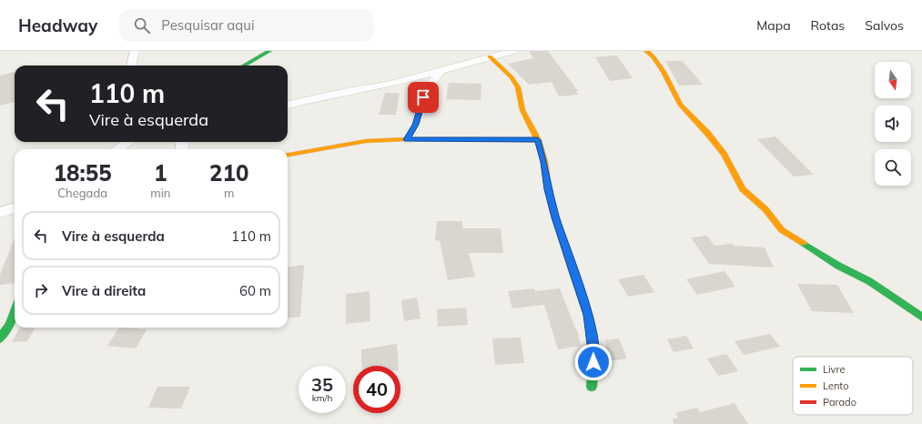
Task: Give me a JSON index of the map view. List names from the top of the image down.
{
  "legend": ["Livre", "Lento", "Parado"],
  "north": "bottom",
  "page": {
    "header": "Headway",
    "search": "Pesquisar aqui",
    "nav": ["Mapa", "Rotas", "Salvos"],
    "turn": ["110 m", "Vire à esquerda"],
    "eta": [
      "18:55",
      "Chegada",
      "1",
      "min",
      "210",
      "m"
    ],
    "list": [
      {
        "name": "Vire à esquerda",
        "value": "110 m"
      },
      {
        "name": "Vire à direita",
        "value": "60 m"
      }
    ],
    "speed": "35 km/h",
    "limit": "40"
  }
}
